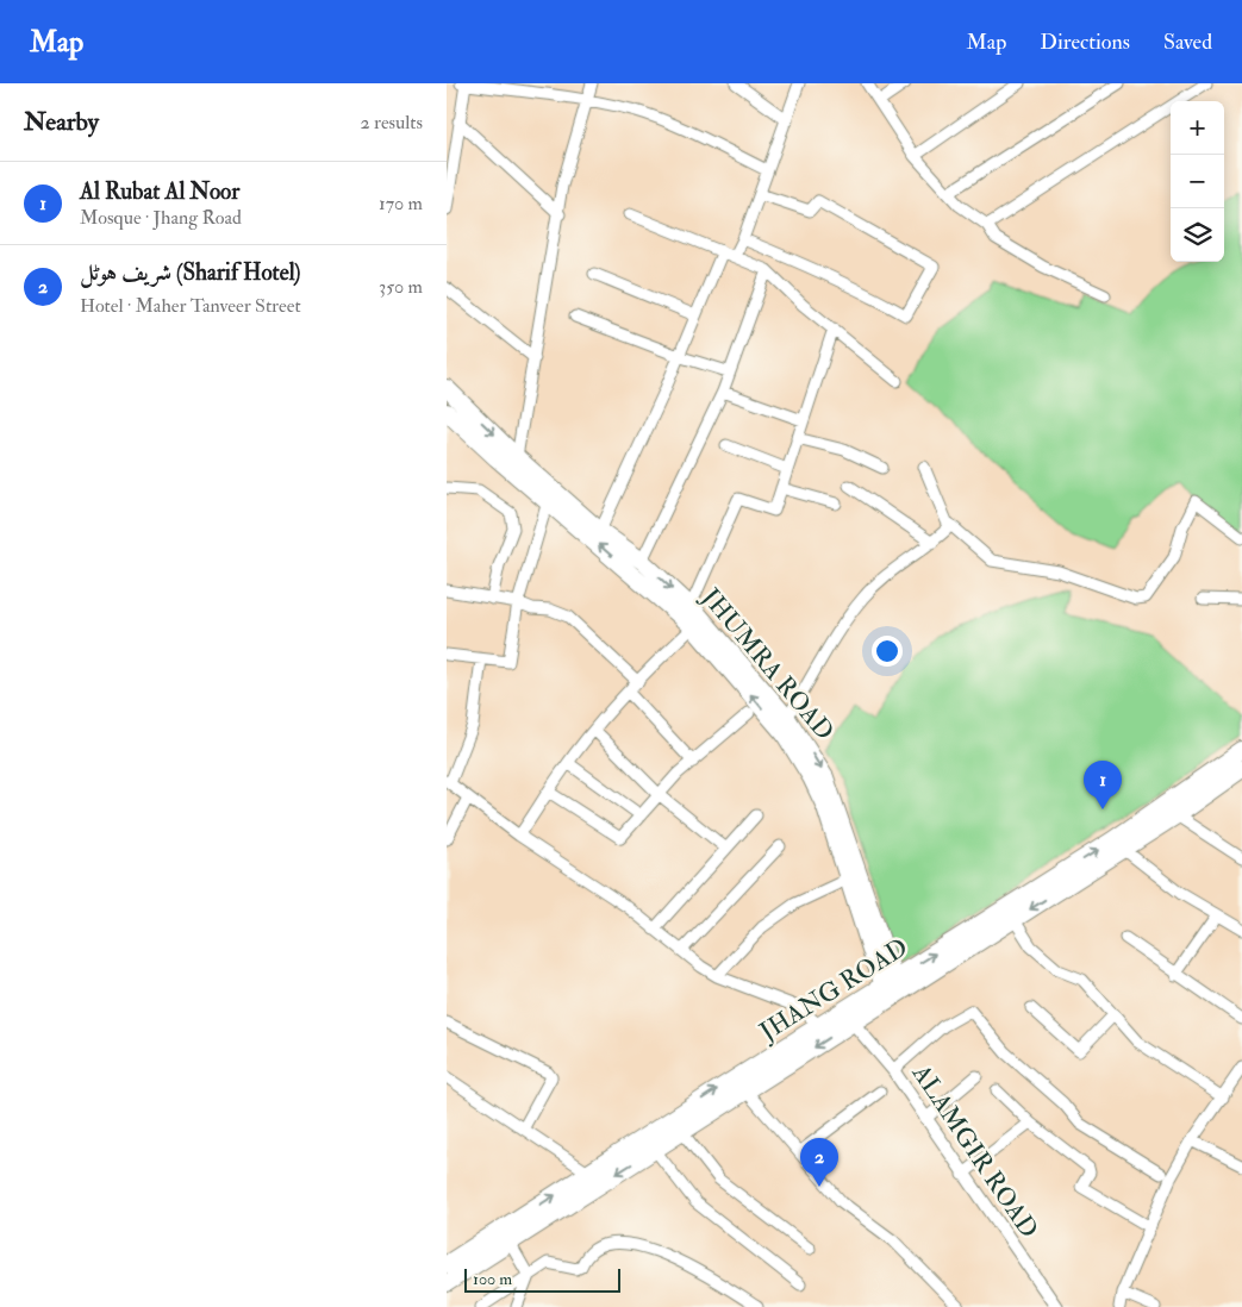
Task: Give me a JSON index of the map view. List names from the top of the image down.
{
  "streets": {
    "main road": ["JHUMRA ROAD", "JHANG ROAD"],
    "street": ["ALAMGIR ROAD"]
  },
  "crossings": [
    ["JHUMRA ROAD", "JHANG ROAD"],
    ["JHANG ROAD", "ALAMGIR ROAD"]
  ],
  "scale_bar": "100 m",
  "page": {
    "header": "Map",
    "nav": ["Map", "Directions", "Saved"],
    "heading": ["Nearby", "2 results"],
    "map_buttons": ["+", "−"],
    "list": [
      {
        "mark": "1",
        "name": "Al Rubat Al Noor",
        "note": "Mosque · Jhang Road",
        "value": "170 m"
      },
      {
        "mark": "2",
        "name": "شریف ہوٹل (Sharif Hotel)",
        "note": "Hotel · Maher Tanveer Street",
        "value": "350 m"
      }
    ],
    "pins": ["1", "2"],
    "scale": "100 m"
  }
}
